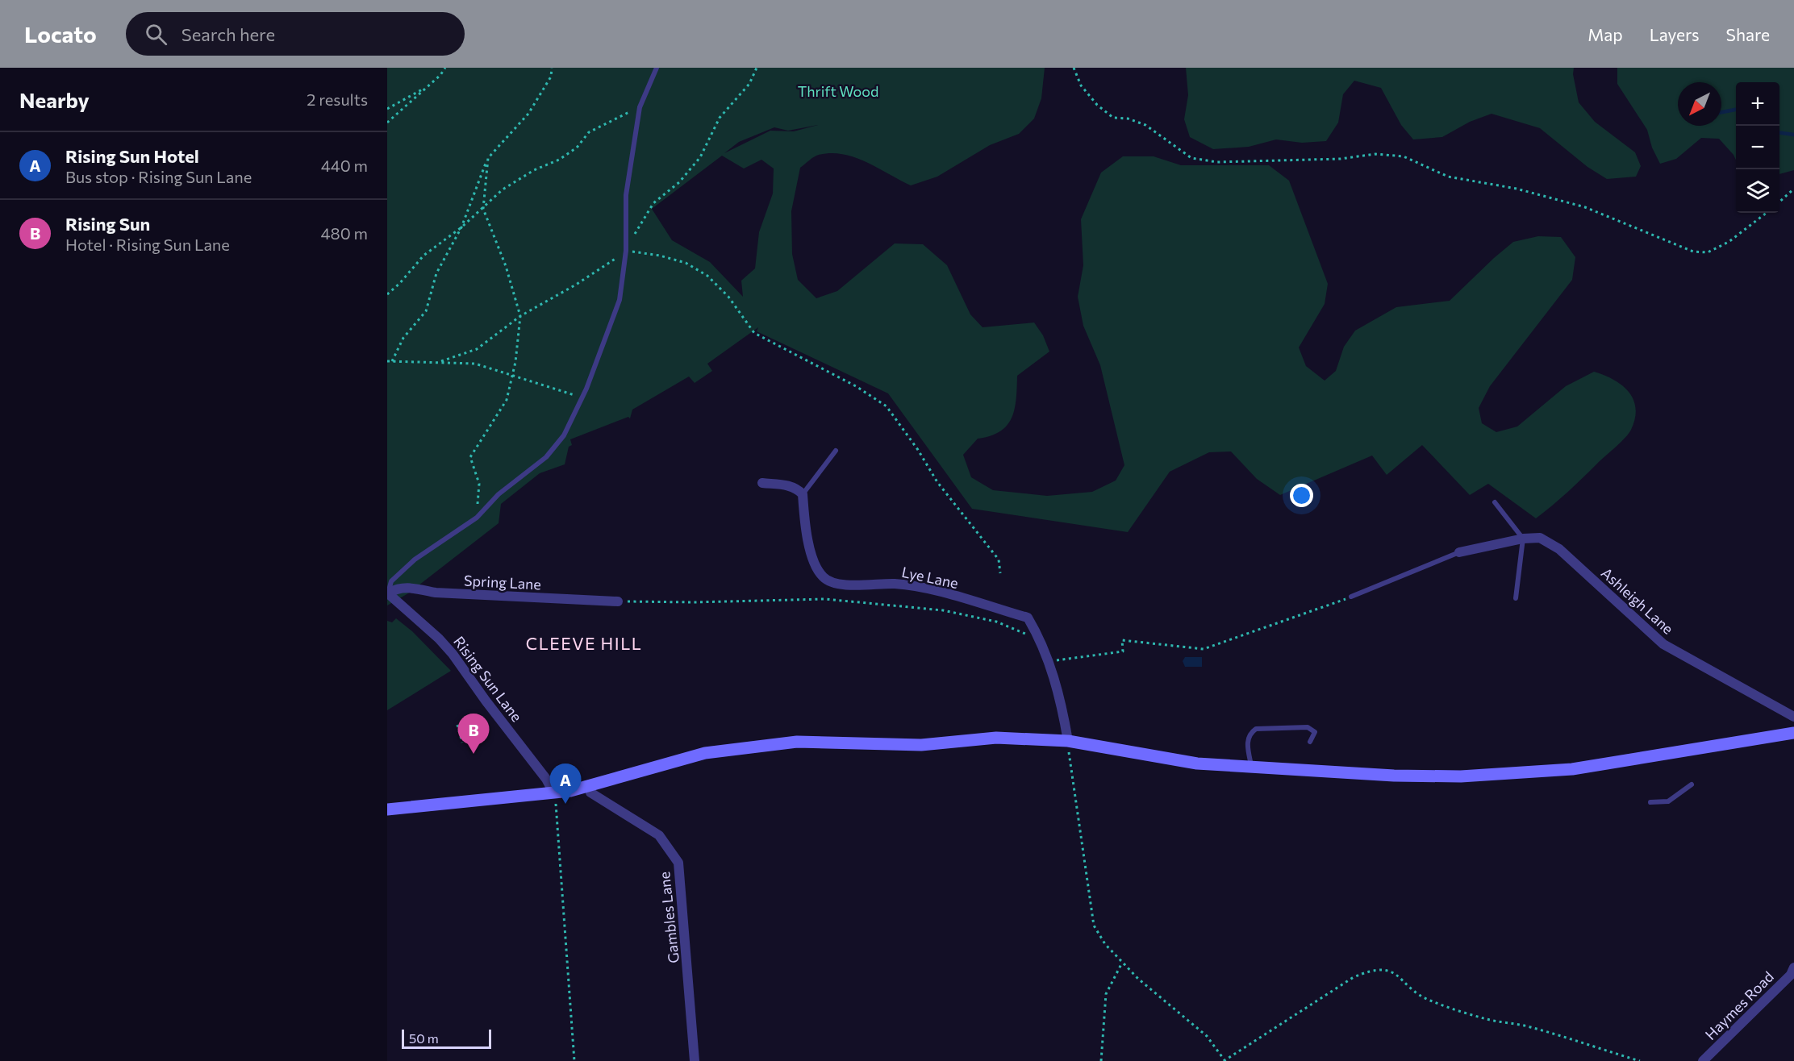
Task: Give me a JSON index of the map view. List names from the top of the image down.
{
  "streets": {
    "street": [
      "Lye Lane",
      "Spring Lane",
      "Ashleigh Lane",
      "Rising Sun Lane",
      "Gambles Lane",
      "Haymes Road"
    ]
  },
  "crossings": [
    ["Spring Lane", "Rising Sun Lane"]
  ],
  "districts": ["CLEEVE HILL"],
  "parks": ["Thrift Wood"],
  "scale_bar": "50 m",
  "north": "bottom left",
  "page": {
    "header": "Locato",
    "search": "Search here",
    "nav": ["Map", "Layers", "Share"],
    "heading": ["Nearby", "2 results"],
    "map_buttons": ["+", "−"],
    "list": [
      {
        "mark": "A",
        "name": "Rising Sun Hotel",
        "note": "Bus stop · Rising Sun Lane",
        "value": "440 m"
      },
      {
        "mark": "B",
        "name": "Rising Sun",
        "note": "Hotel · Rising Sun Lane",
        "value": "480 m"
      }
    ],
    "pins": ["B", "A"],
    "scale": "50 m"
  }
}
